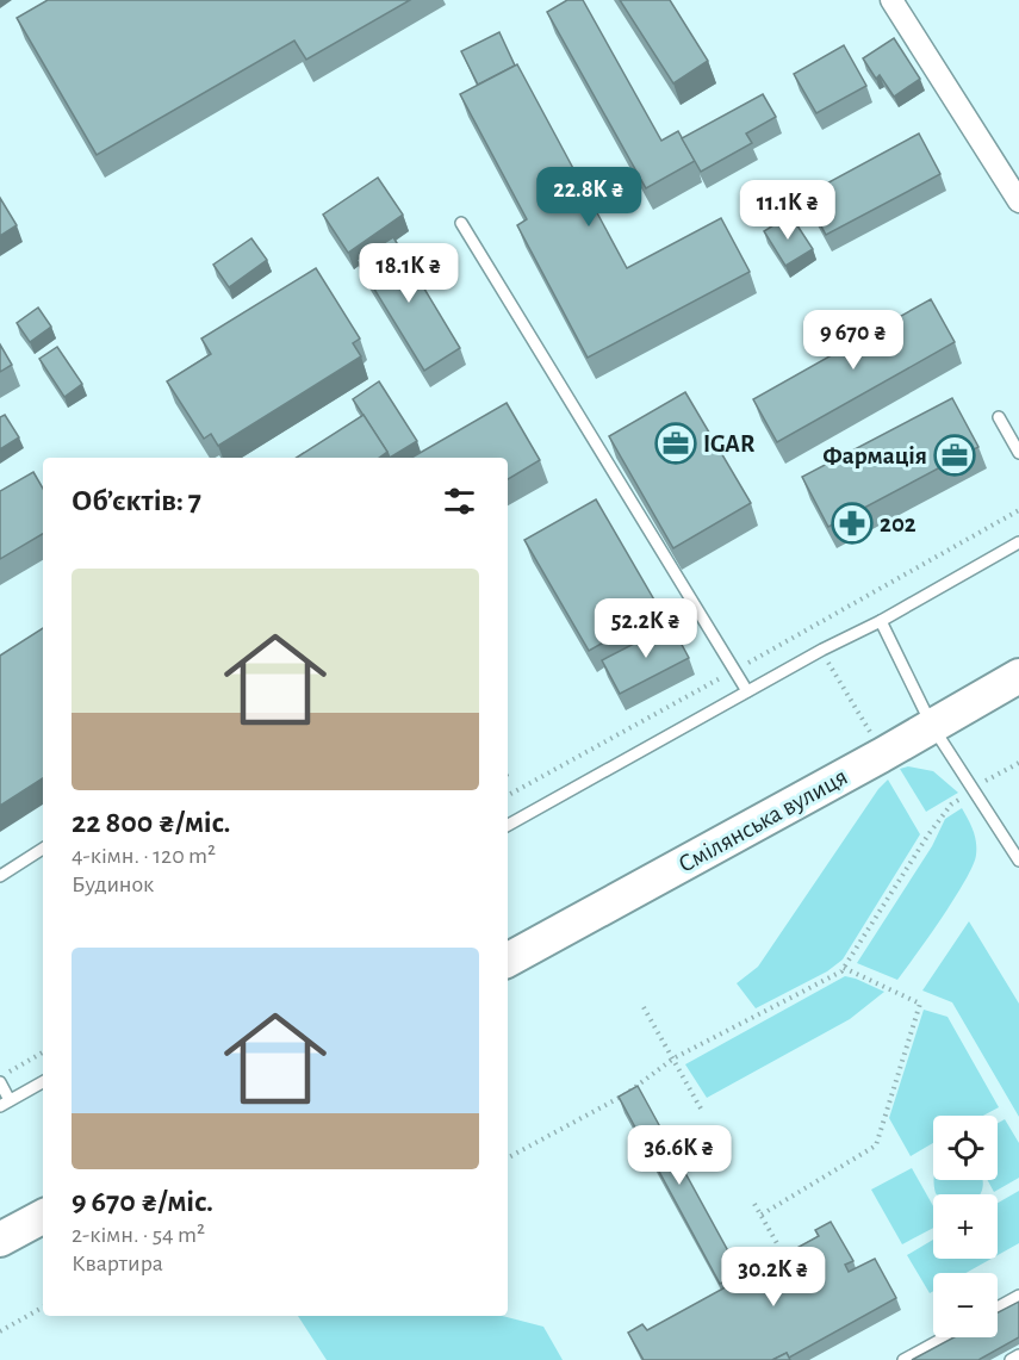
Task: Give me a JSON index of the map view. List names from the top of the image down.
{
  "streets": {
    "main road": ["Смілянська вулиця"]
  },
  "places": {
    "office": ["IGAR", "Фармація"],
    "pharmacy": ["202"]
  },
  "page": {
    "price": [
      "22.8K ₴",
      "11.1K ₴",
      "18.1K ₴",
      "9 670 ₴",
      "52.2K ₴",
      "36.6K ₴",
      "30.2K ₴"
    ],
    "heading": "Об’єктів: 7",
    "list": [
      {
        "name": "22 800 ₴/міс.",
        "note": "4-кімн. · 120 m² · Будинок"
      },
      {
        "name": "9 670 ₴/міс.",
        "note": "2-кімн. · 54 m² · Квартира"
      }
    ],
    "map_buttons": ["+", "−"]
  }
}
